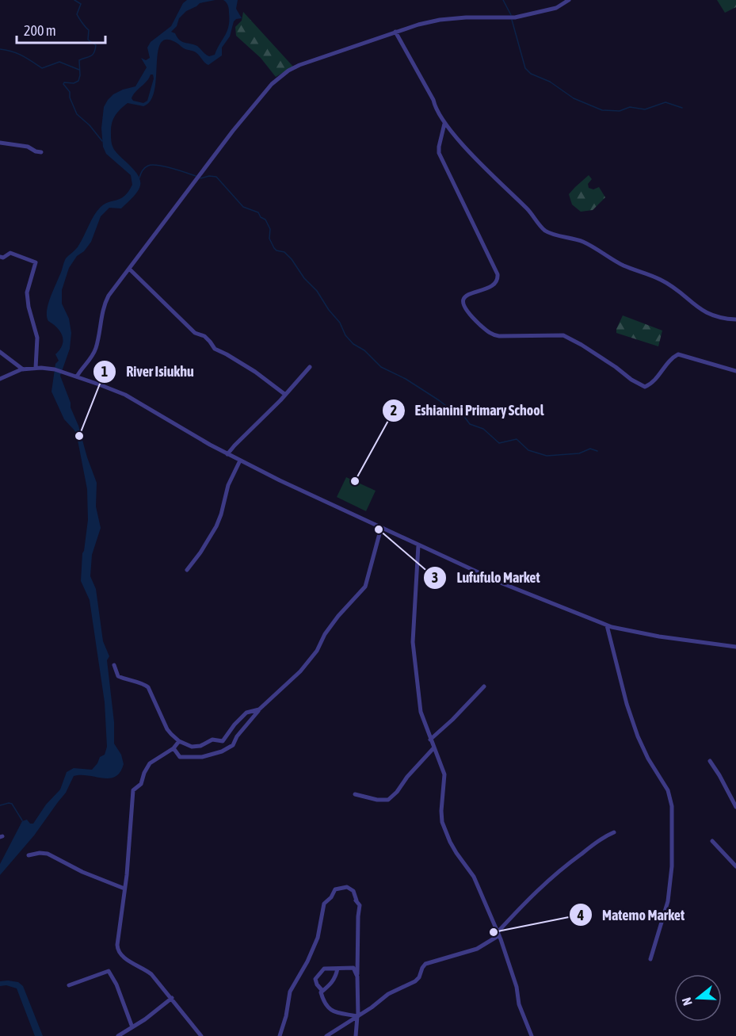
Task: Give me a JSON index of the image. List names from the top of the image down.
{
  "places": [
    "River Isiukhu",
    "Eshianini Primary School",
    "Lufufulo Market",
    "Matemo Market"
  ],
  "scale_bar": "200 m",
  "north": "left"
}
